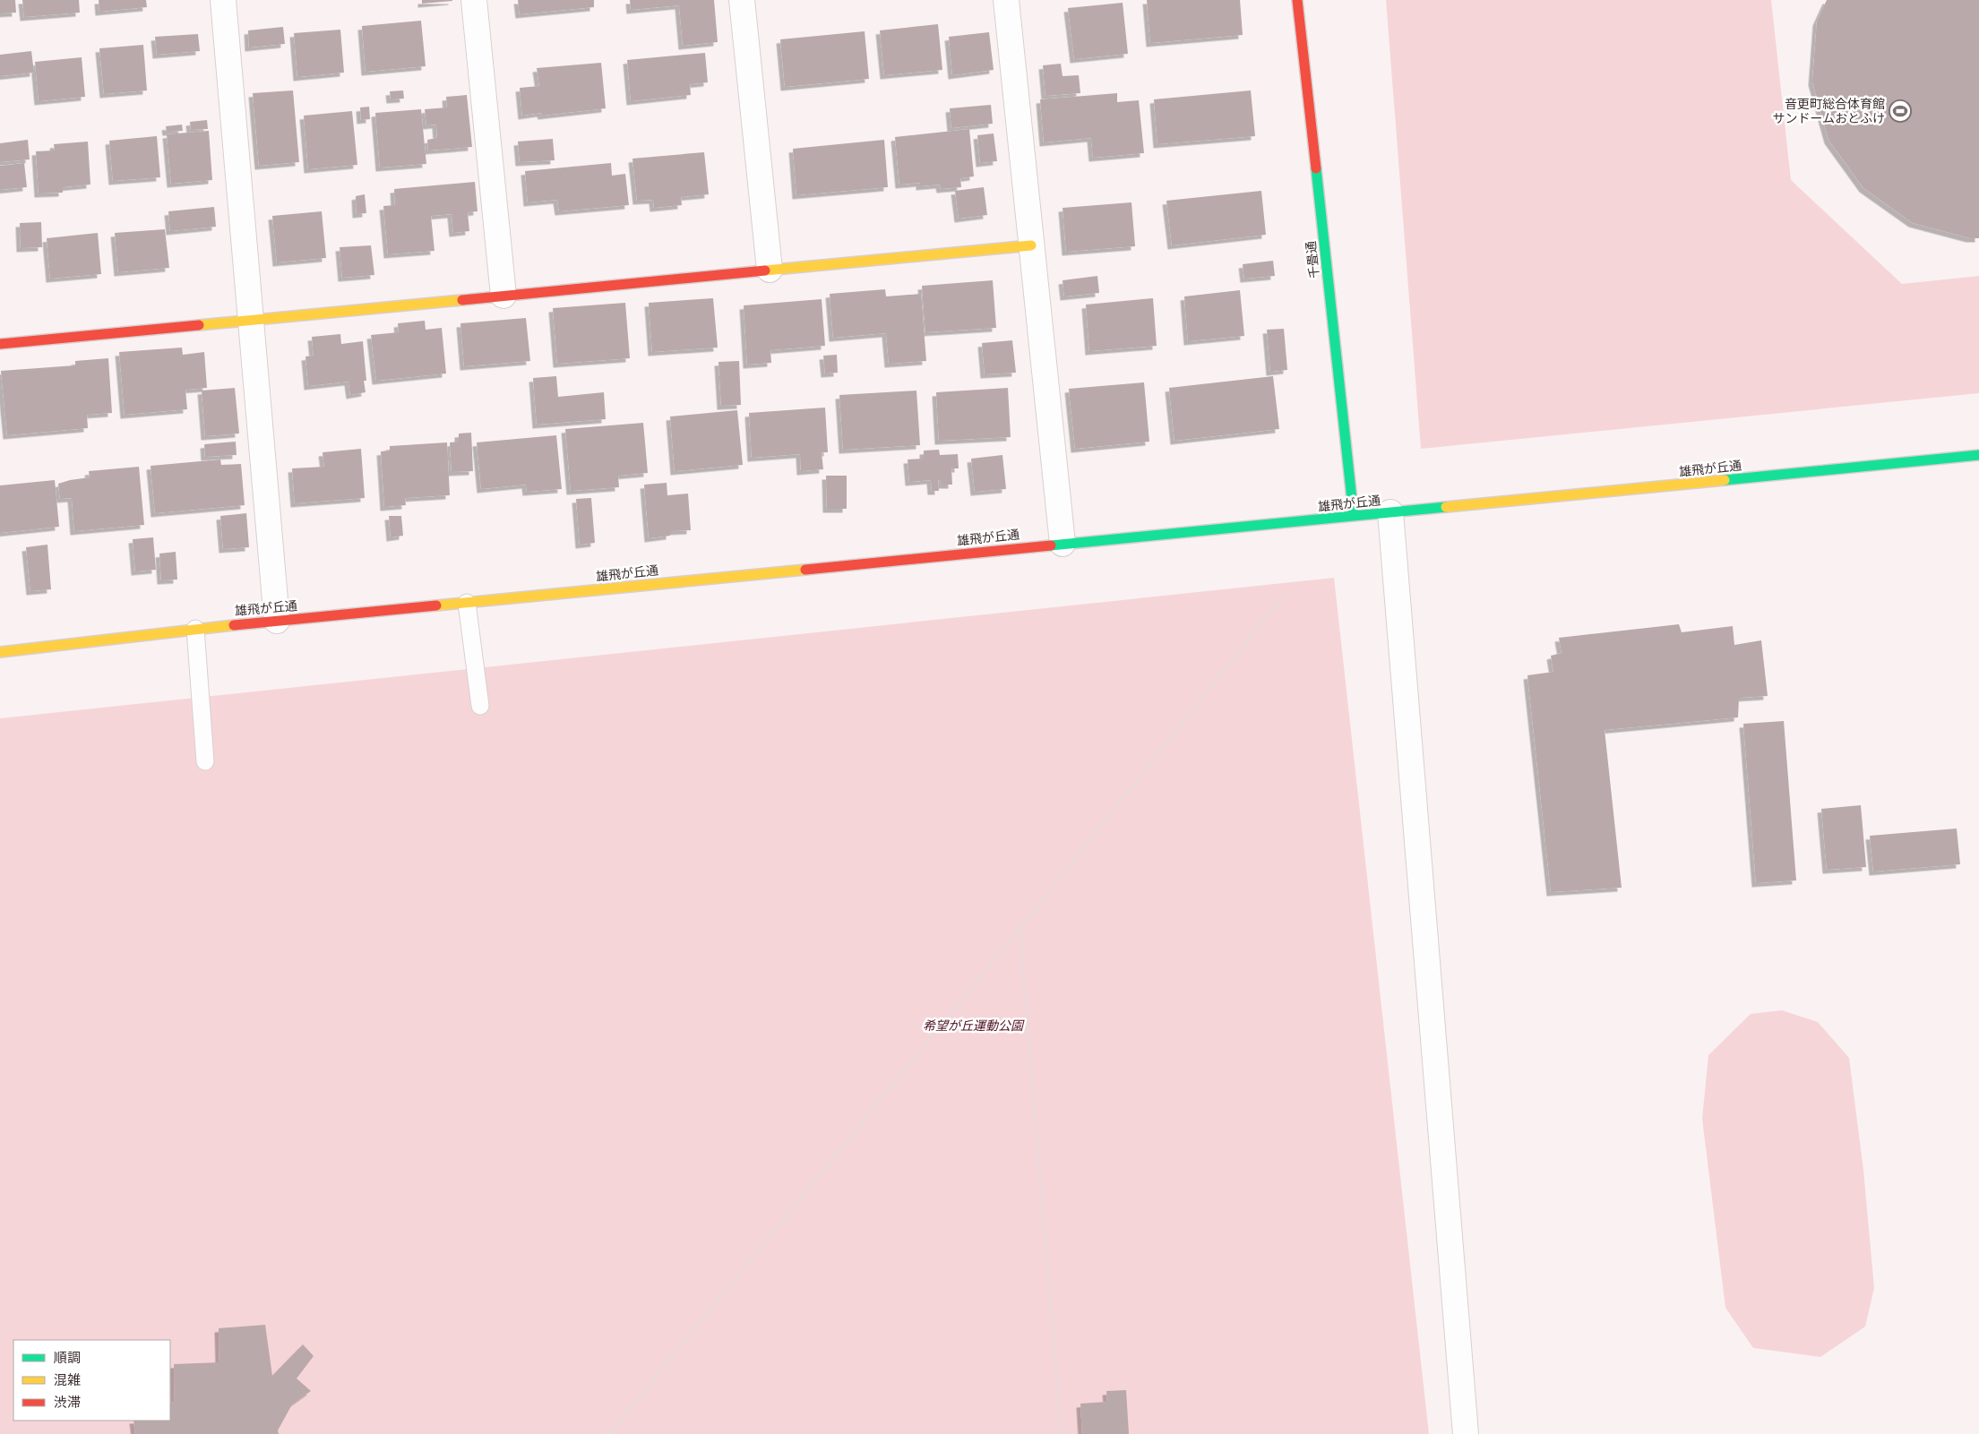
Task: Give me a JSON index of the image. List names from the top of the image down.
{
  "streets": {
    "street": ["千畳通", "雄飛が丘通"]
  },
  "crossings": [
    ["千畳通", "雄飛が丘通"]
  ],
  "parks": ["希望が丘運動公園"],
  "places": {
    "sports": ["音更町総合体育館 サンドームおとふけ"]
  },
  "legend": ["順調", "混雑", "渋滞"]
}
